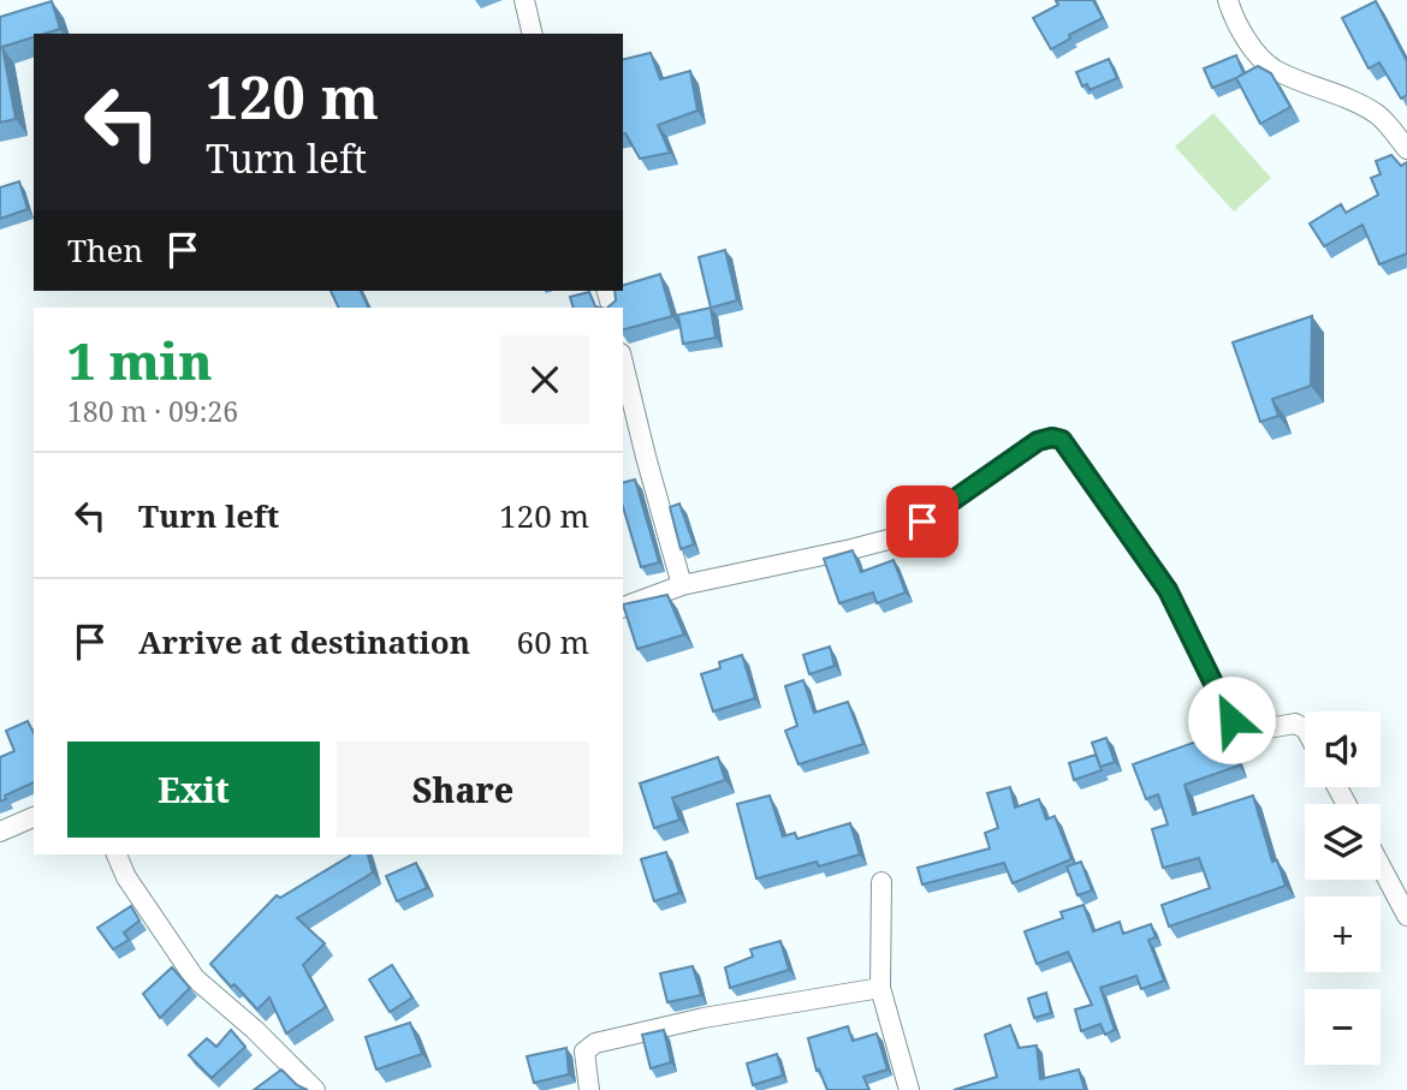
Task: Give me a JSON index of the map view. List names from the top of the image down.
{
  "page": {
    "turn": ["120 m", "Turn left"],
    "then": "Then",
    "heading": ["1 min", "180 m · 09:26"],
    "list": [
      {
        "name": "Turn left",
        "value": "120 m"
      },
      {
        "name": "Arrive at destination",
        "value": "60 m"
      }
    ],
    "map_buttons": ["+", "−"],
    "buttons": ["Exit", "Share"]
  }
}
